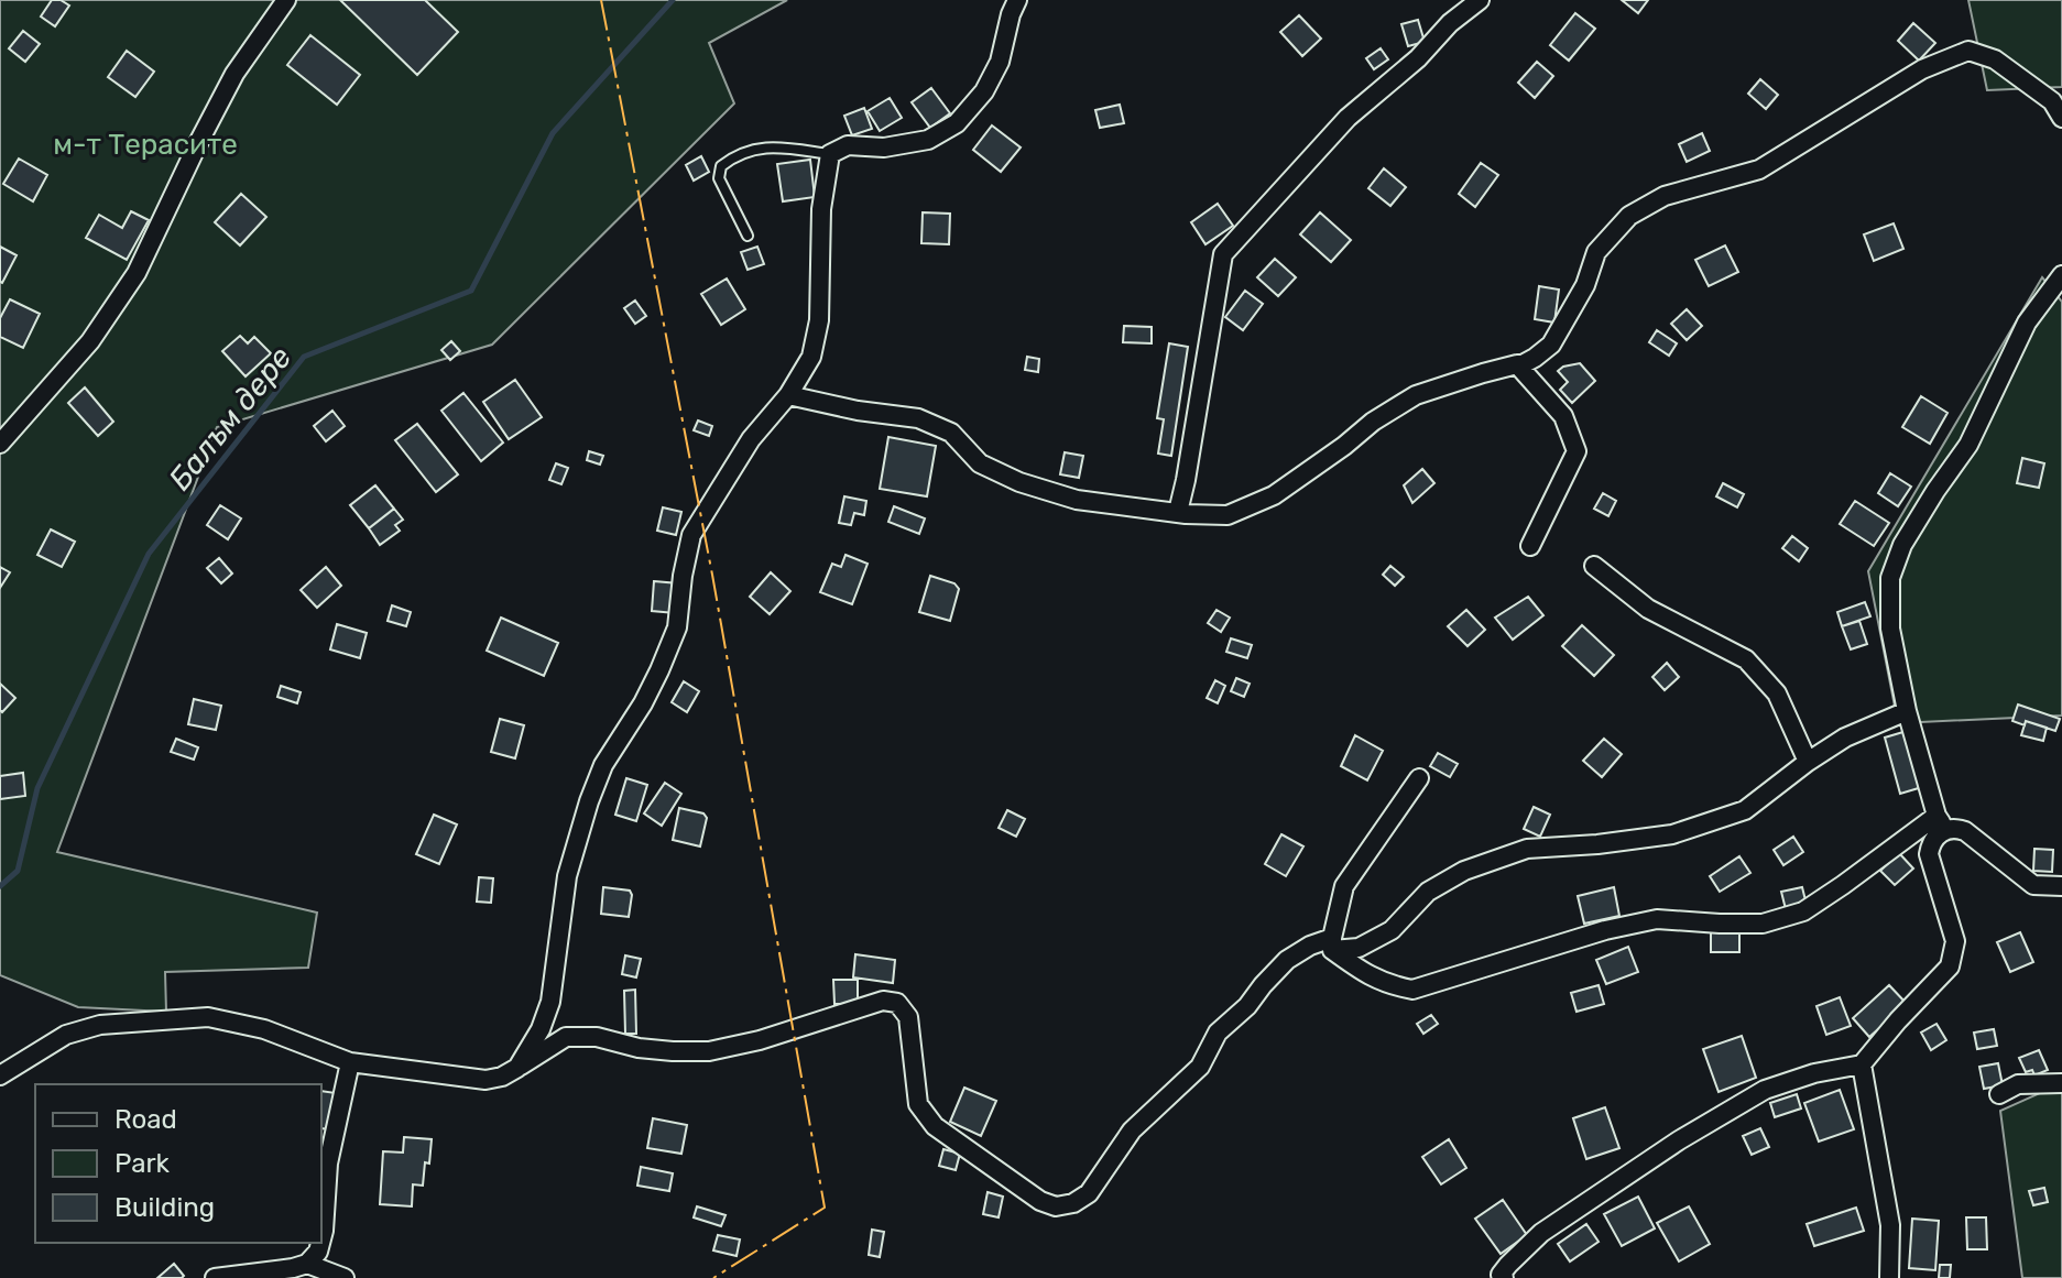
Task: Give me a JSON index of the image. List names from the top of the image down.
{
  "water": ["Балъм дере"],
  "parks": ["м-т Терасите"],
  "legend": ["Road", "Park", "Building"]
}
